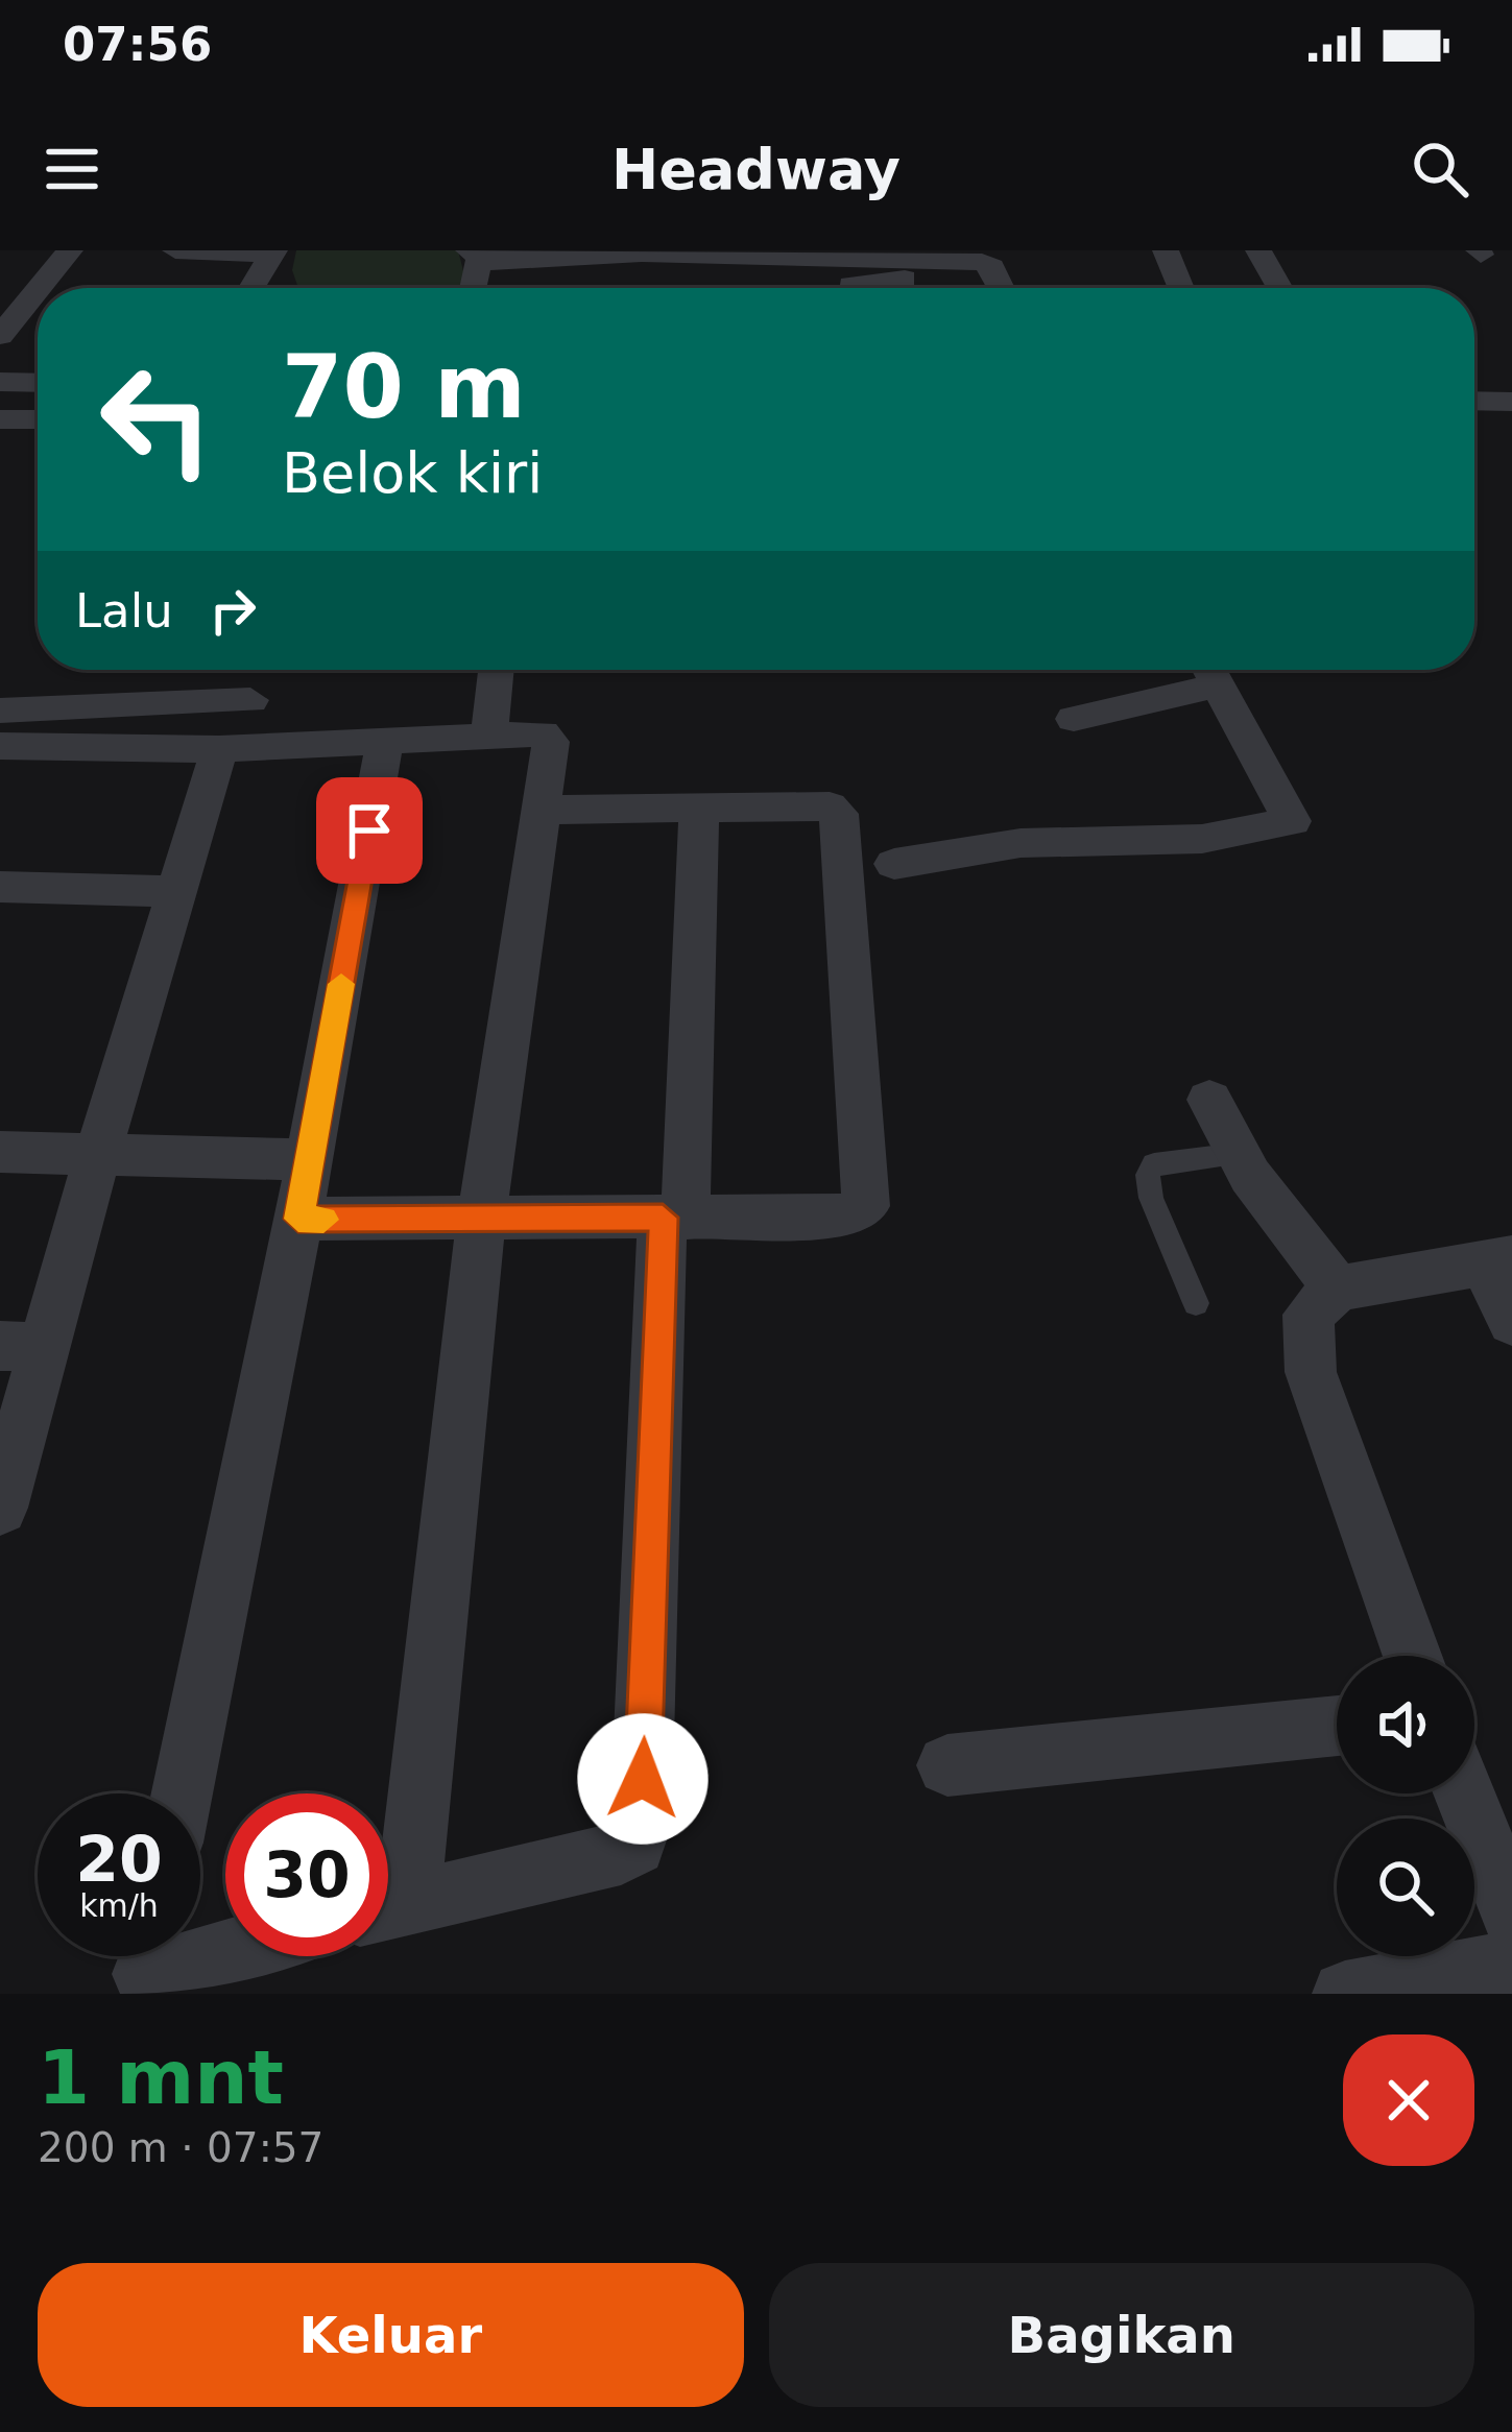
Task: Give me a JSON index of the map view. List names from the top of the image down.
{
  "page": {
    "status": "07:56",
    "header": "Headway",
    "turn": ["70 m", "Belok kiri"],
    "then": "Lalu",
    "speed": "20 km/h",
    "limit": "30",
    "heading": ["1 mnt", "200 m · 07:57"],
    "buttons": ["Keluar", "Bagikan"]
  }
}
